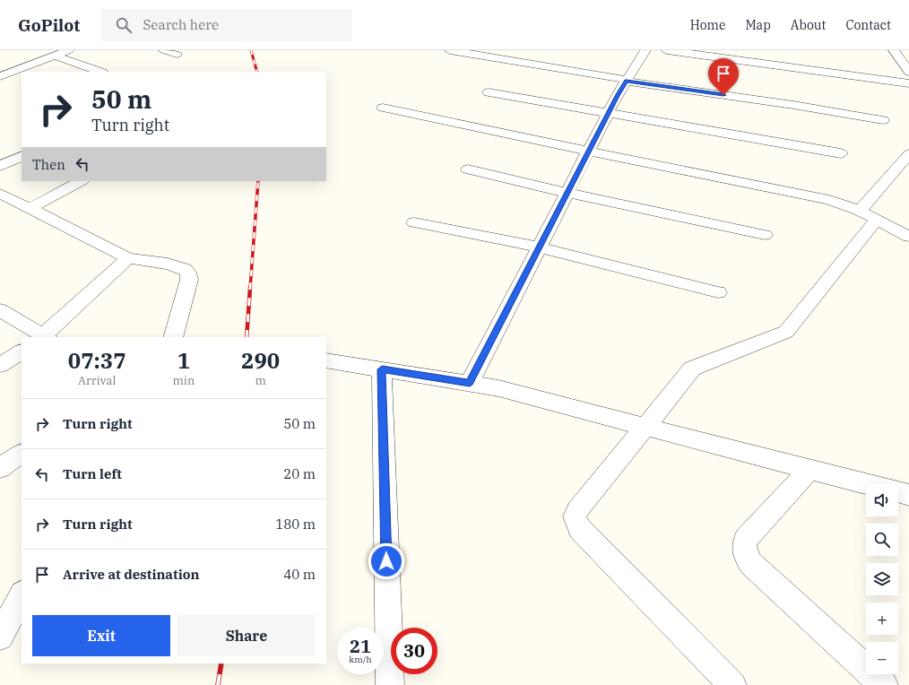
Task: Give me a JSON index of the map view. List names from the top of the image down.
{
  "page": {
    "header": "GoPilot",
    "search": "Search here",
    "nav": [
      "Home",
      "Map",
      "About",
      "Contact"
    ],
    "turn": ["50 m", "Turn right"],
    "then": "Then",
    "eta": [
      "07:37",
      "Arrival",
      "1",
      "min",
      "290",
      "m"
    ],
    "list": [
      {
        "name": "Turn right",
        "value": "50 m"
      },
      {
        "name": "Turn left",
        "value": "20 m"
      },
      {
        "name": "Turn right",
        "value": "180 m"
      },
      {
        "name": "Arrive at destination",
        "value": "40 m"
      }
    ],
    "map_buttons": ["+", "−"],
    "buttons": ["Exit", "Share"],
    "speed": "21 km/h",
    "limit": "30"
  }
}
